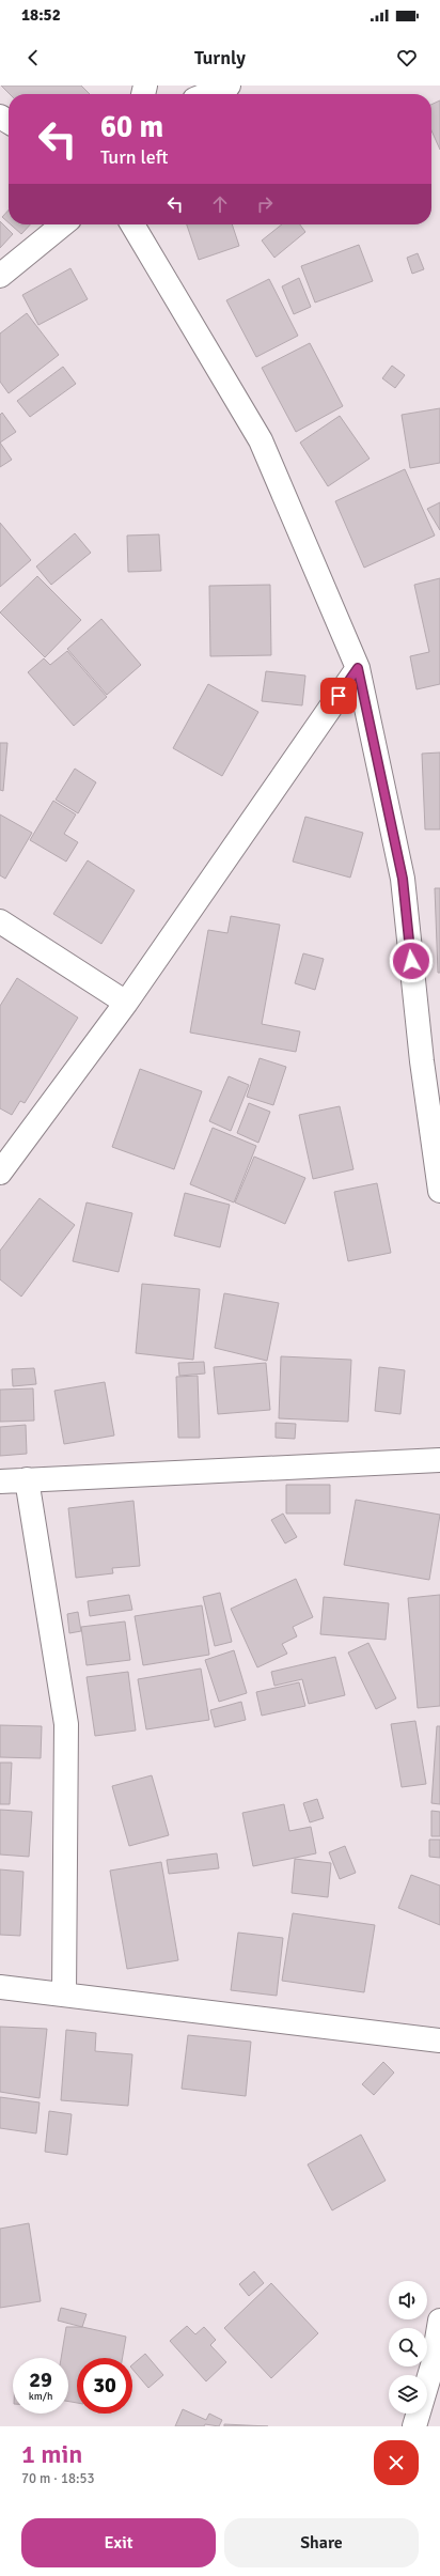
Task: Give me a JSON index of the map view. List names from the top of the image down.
{
  "page": {
    "status": "18:52",
    "header": "Turnly",
    "turn": ["60 m", "Turn left"],
    "speed": "29 km/h",
    "limit": "30",
    "heading": ["1 min", "70 m · 18:53"],
    "buttons": ["Exit", "Share"]
  }
}
